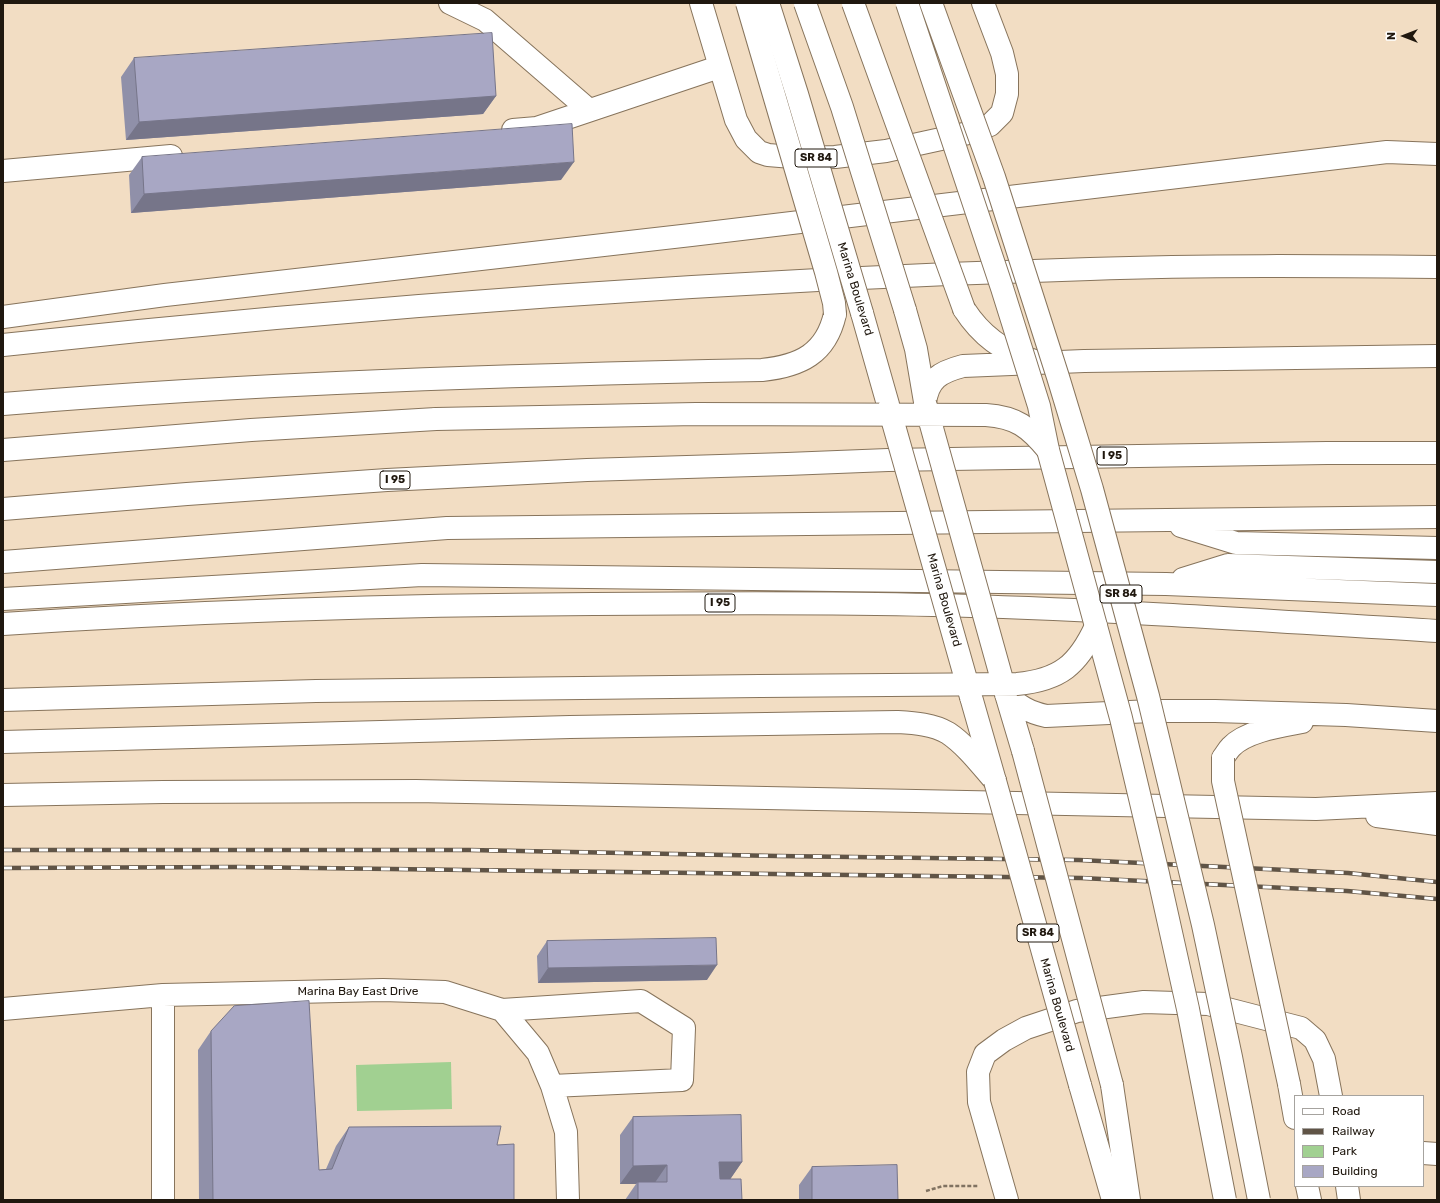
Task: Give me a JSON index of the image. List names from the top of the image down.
{
  "streets": {
    "main road": [
      "SR 84",
      "Marina Boulevard",
      "I 95",
      "Marina Bay East Drive"
    ]
  },
  "legend": [
    "Road",
    "Railway",
    "Park",
    "Building"
  ],
  "north": "left"
}
